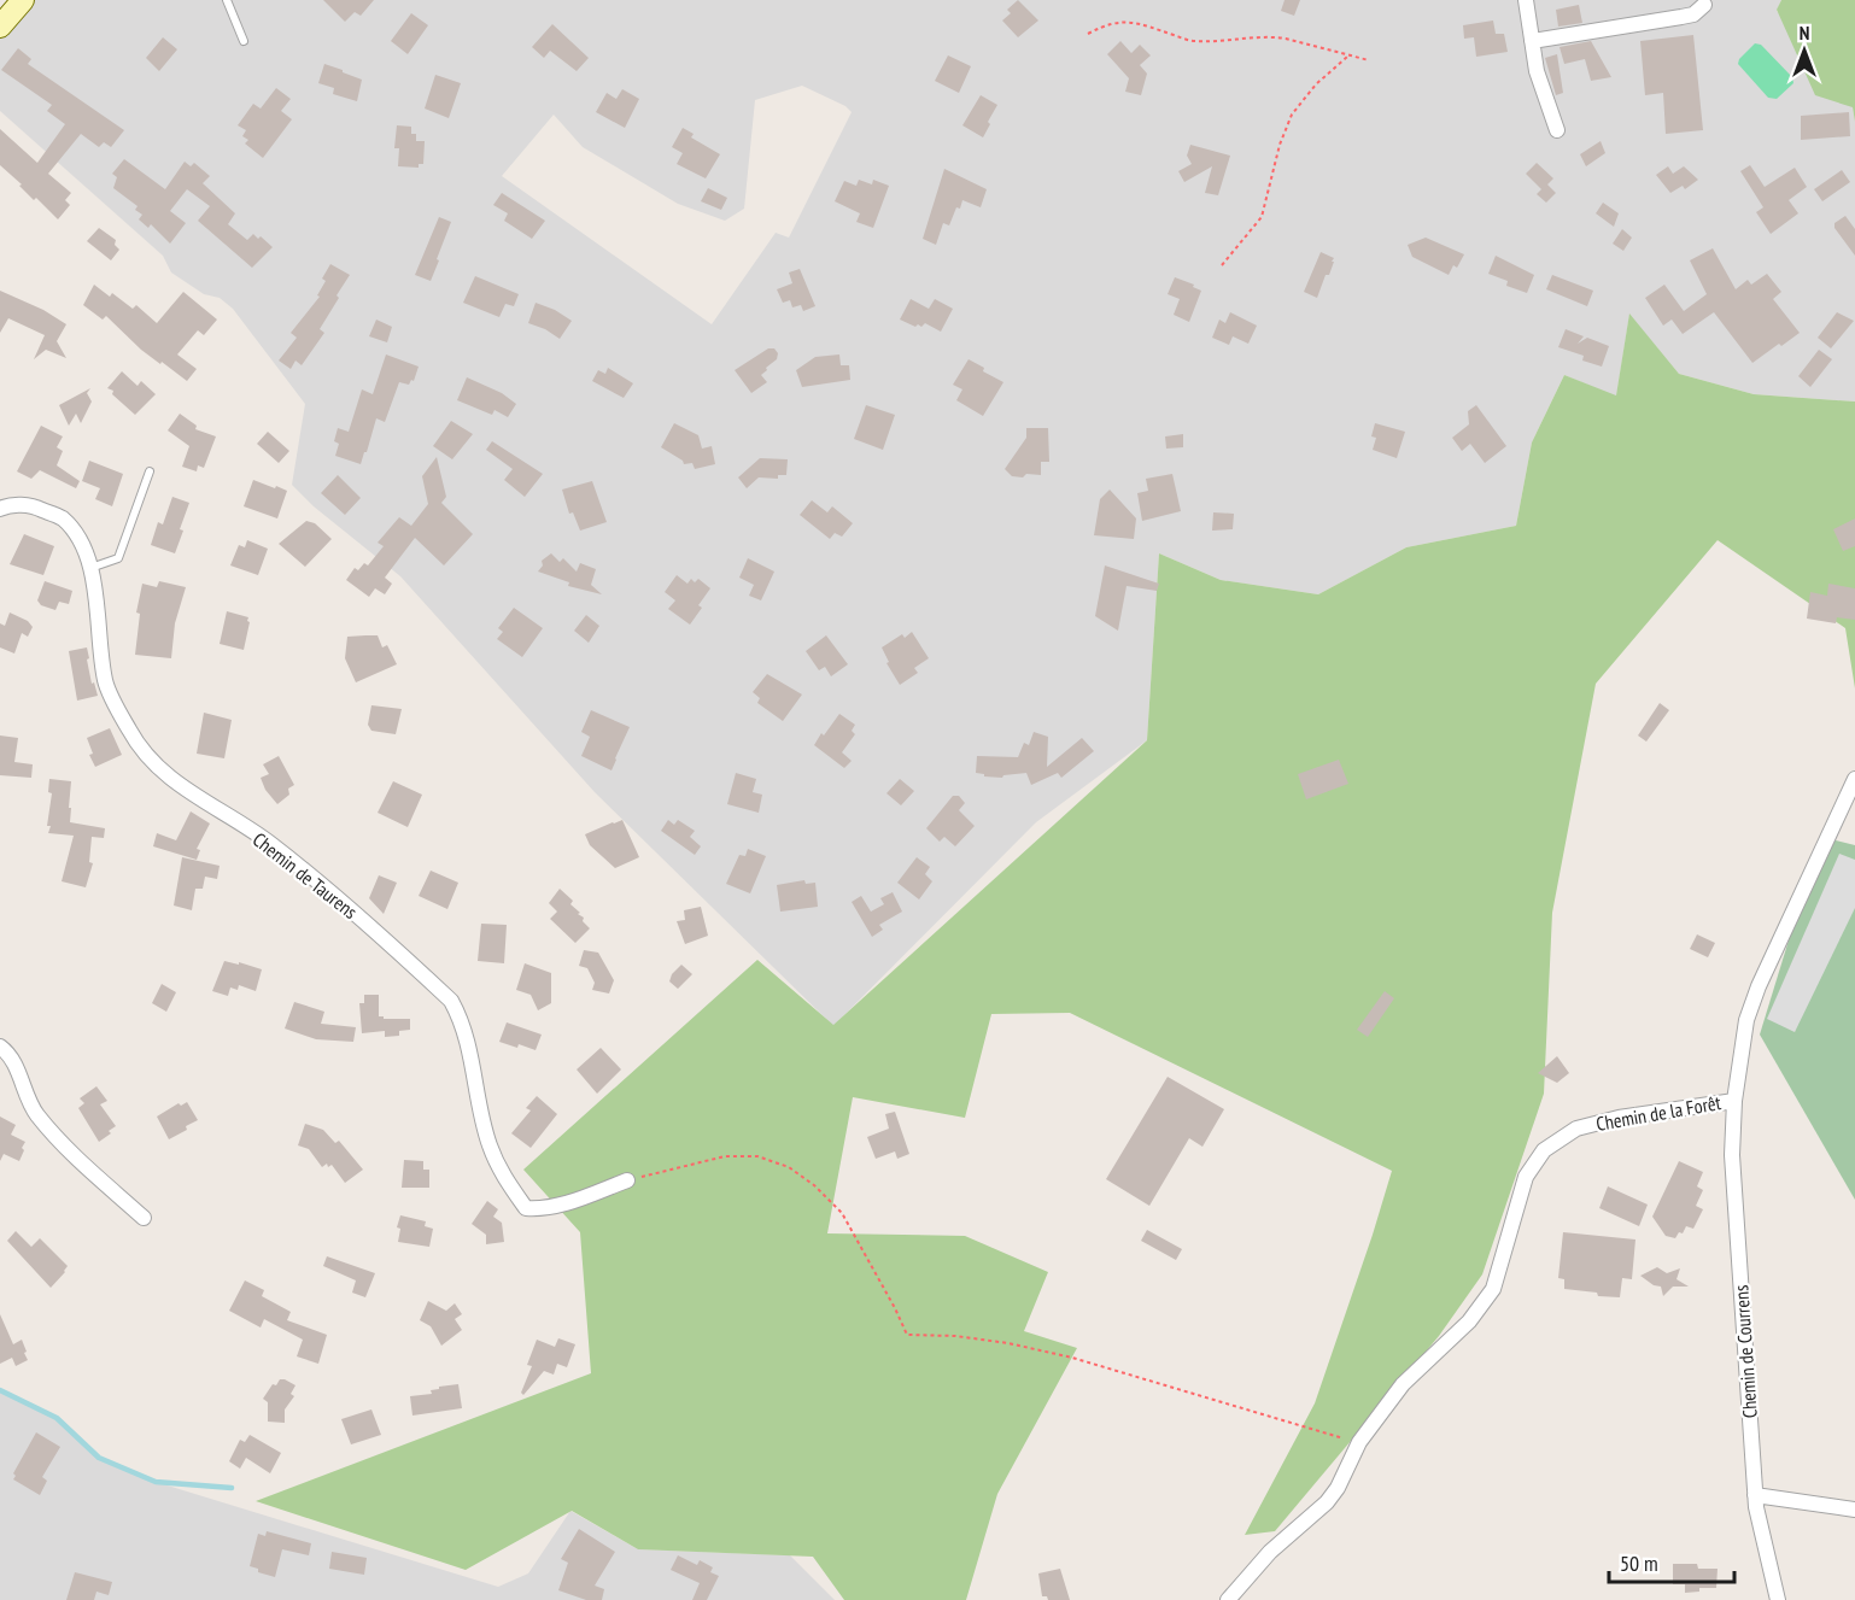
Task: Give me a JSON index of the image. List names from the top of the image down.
{
  "streets": {
    "street": ["Chemin de Taurens", "Chemin de la Forêt", "Chemin de Courrens"]
  },
  "crossings": [
    ["Chemin de la Forêt", "Chemin de Courrens"]
  ],
  "scale_bar": "50 m",
  "north": "top"
}
